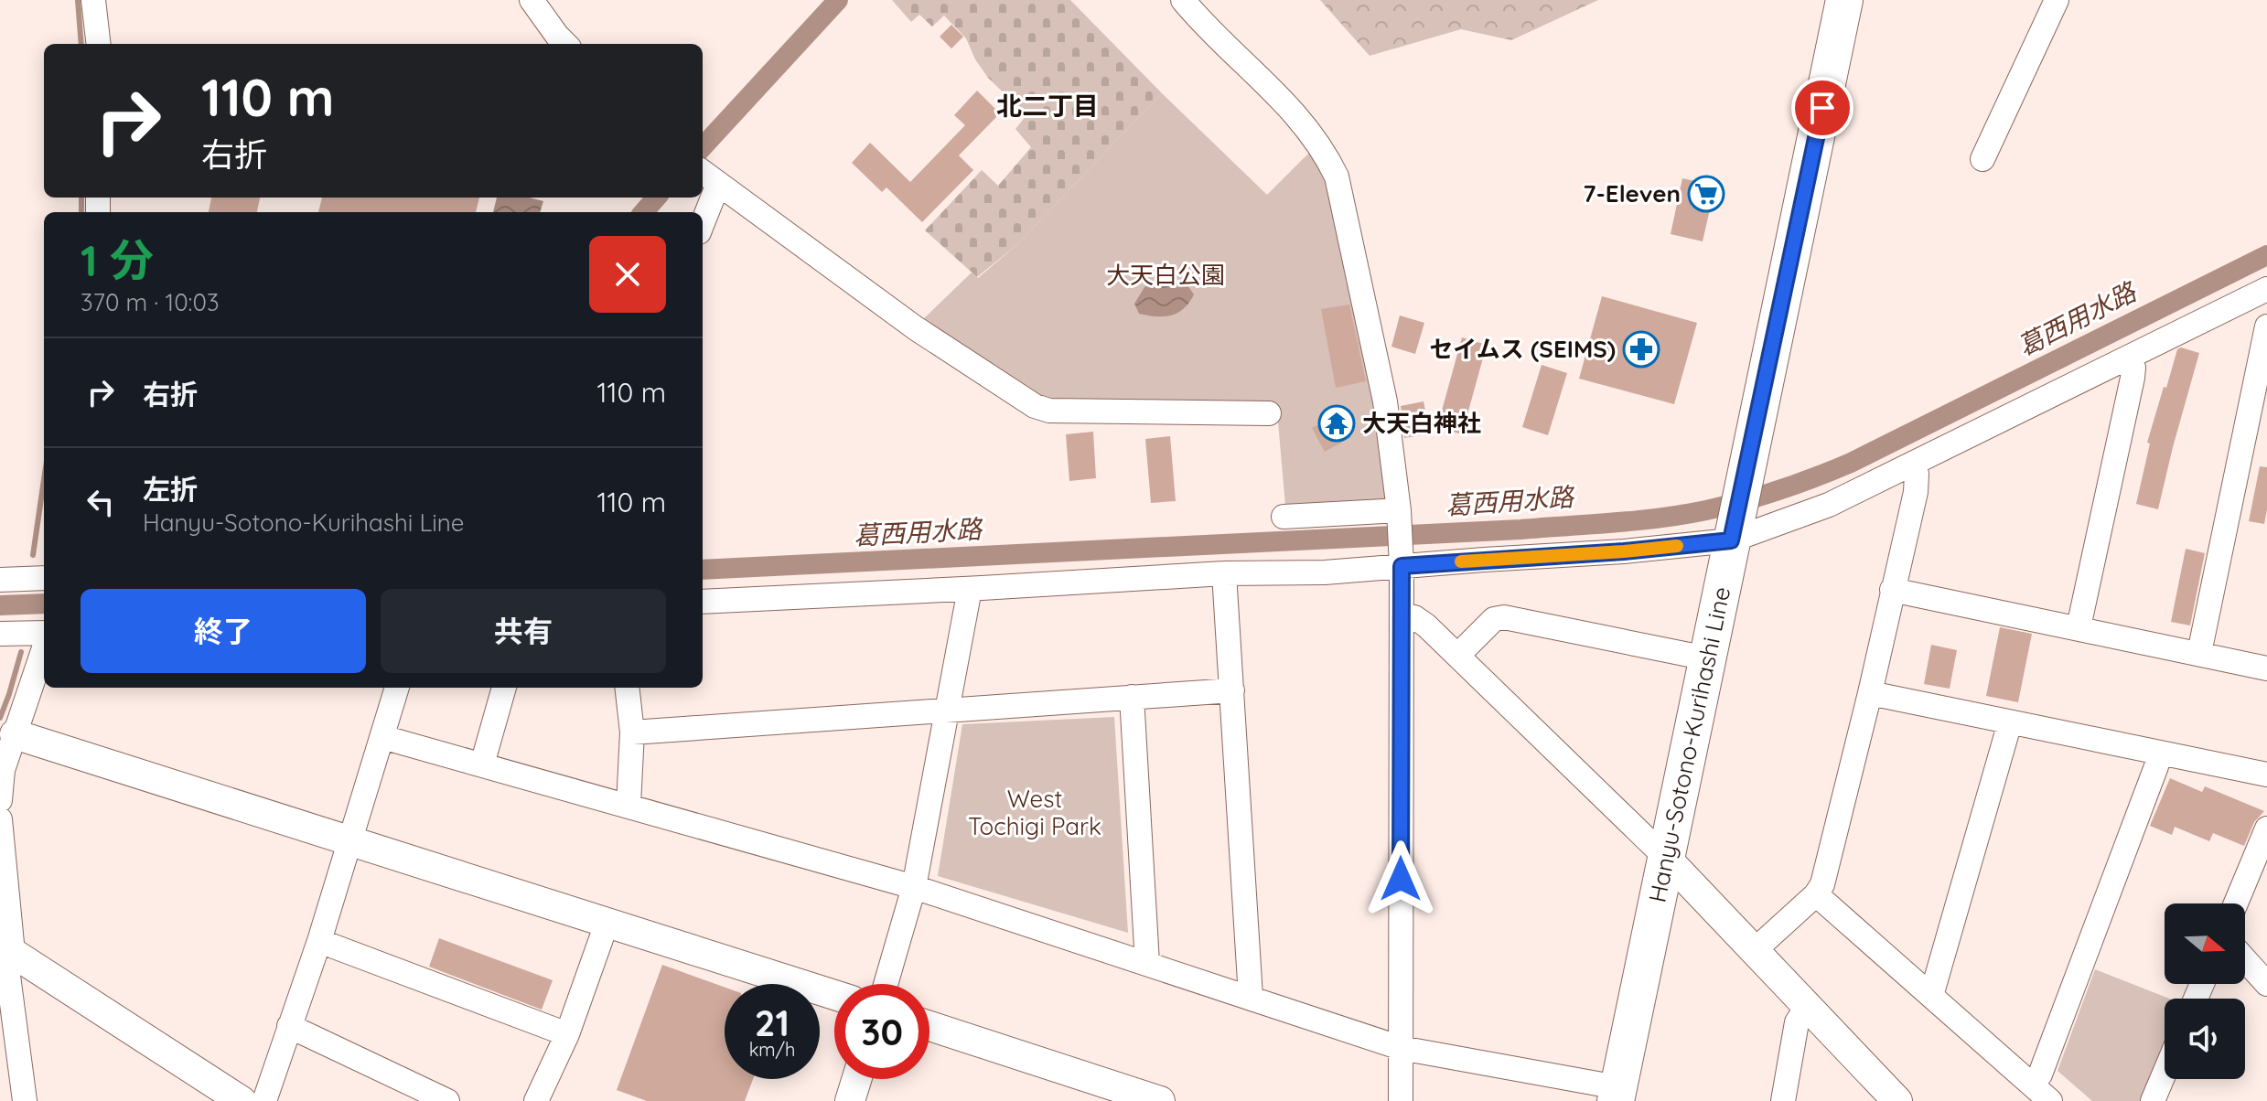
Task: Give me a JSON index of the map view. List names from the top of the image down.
{
  "streets": {
    "main road": ["Hanyu-Sotono-Kurihashi Line"]
  },
  "districts": ["北二丁目"],
  "water": ["葛西用水路"],
  "parks": ["大天白公園", "West Tochigi Park"],
  "places": {
    "supermarket": ["7-Eleven"],
    "pharmacy": ["セイムス (SEIMS)"],
    "temple": ["大天白神社"]
  },
  "north": "right",
  "page": {
    "turn": ["110 m", "右折"],
    "heading": ["1 分", "370 m · 10:03"],
    "list": [
      {
        "name": "右折",
        "value": "110 m"
      },
      {
        "name": "左折",
        "note": "Hanyu-Sotono-Kurihashi Line",
        "value": "110 m"
      }
    ],
    "buttons": ["終了", "共有"],
    "speed": "21 km/h",
    "limit": "30"
  }
}
